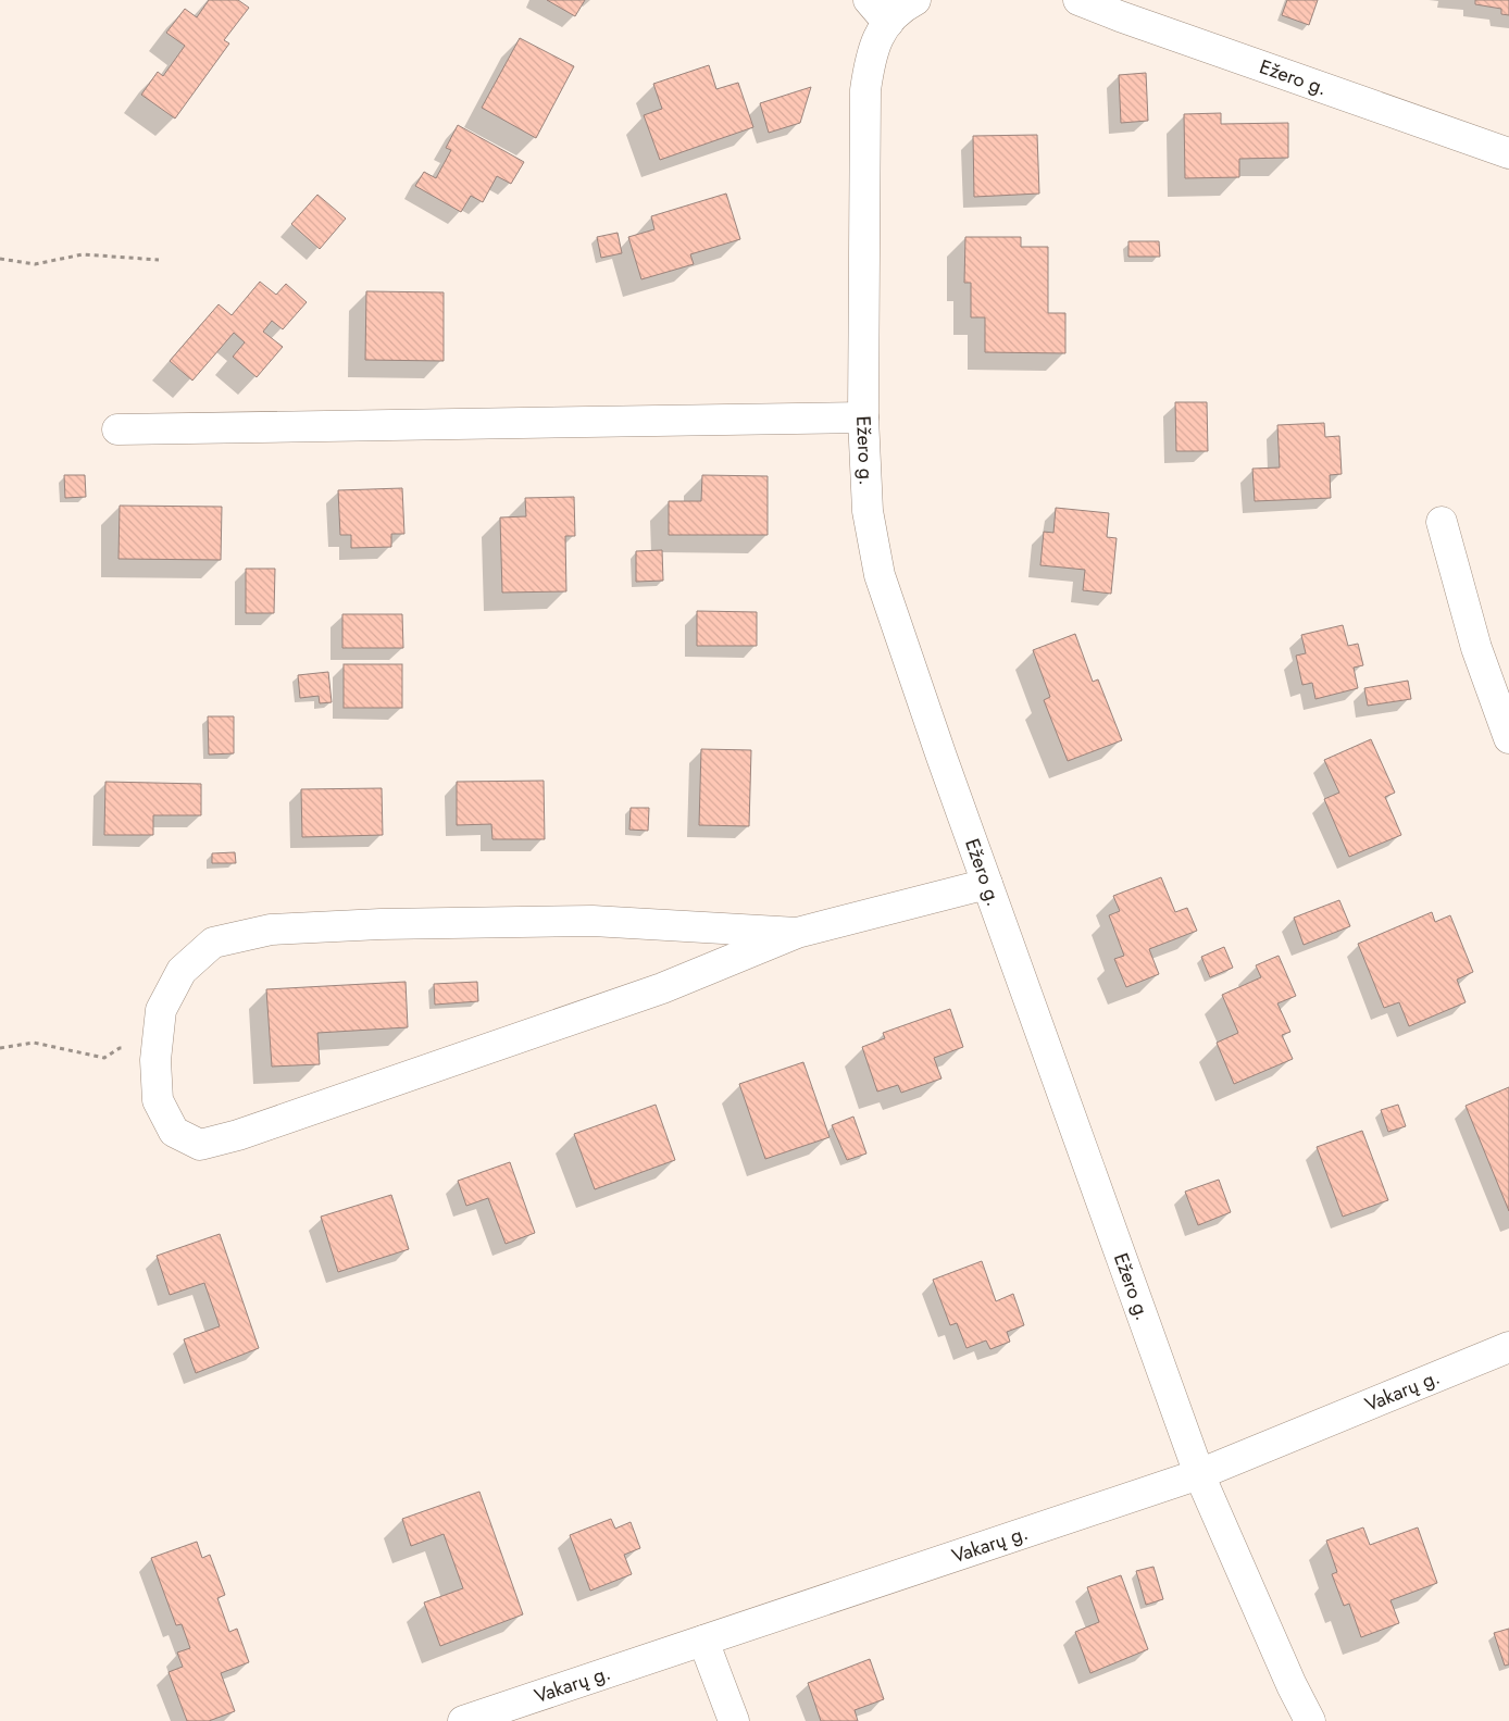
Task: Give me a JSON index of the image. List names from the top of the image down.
{
  "streets": {
    "street": ["Ežero g.", "Vakarų g."]
  },
  "crossings": [
    ["Ežero g.", "Vakarų g."]
  ]
}
